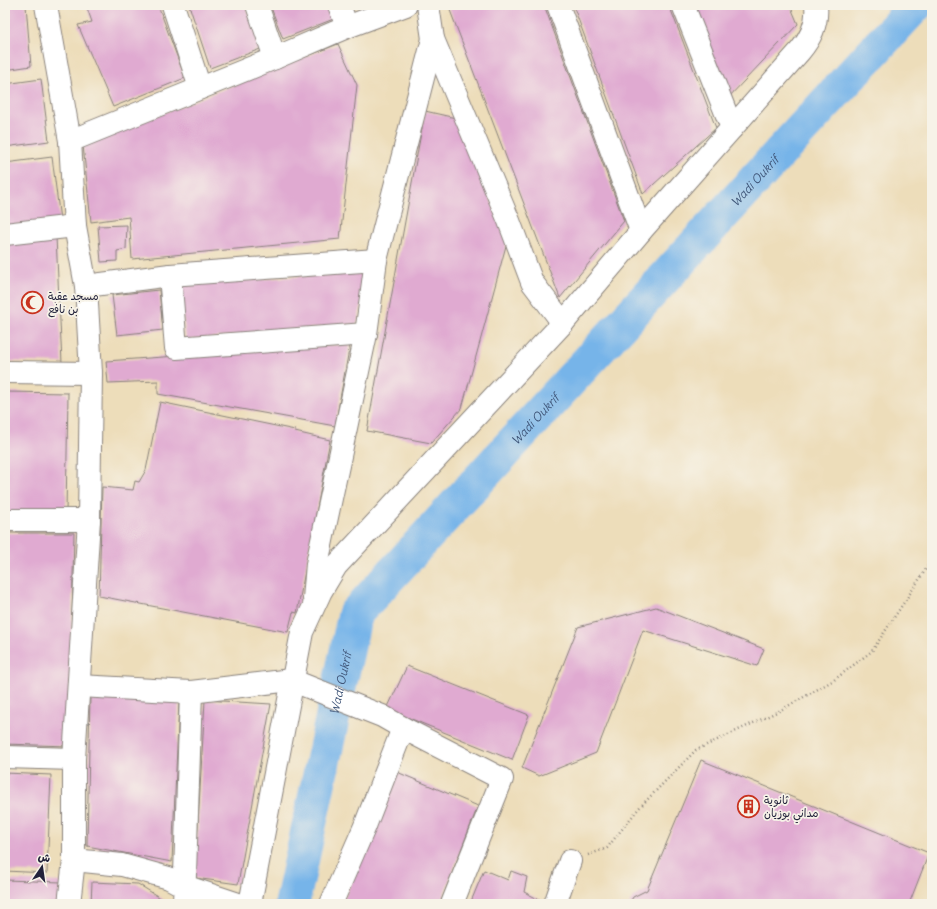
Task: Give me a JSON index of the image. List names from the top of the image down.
{
  "water": ["Wadi Oukrif"],
  "places": {
    "mosque": ["مسجد عقبة بن نافع"],
    "building": ["ثانوية مداني بوزيان"]
  },
  "north": "top"
}
